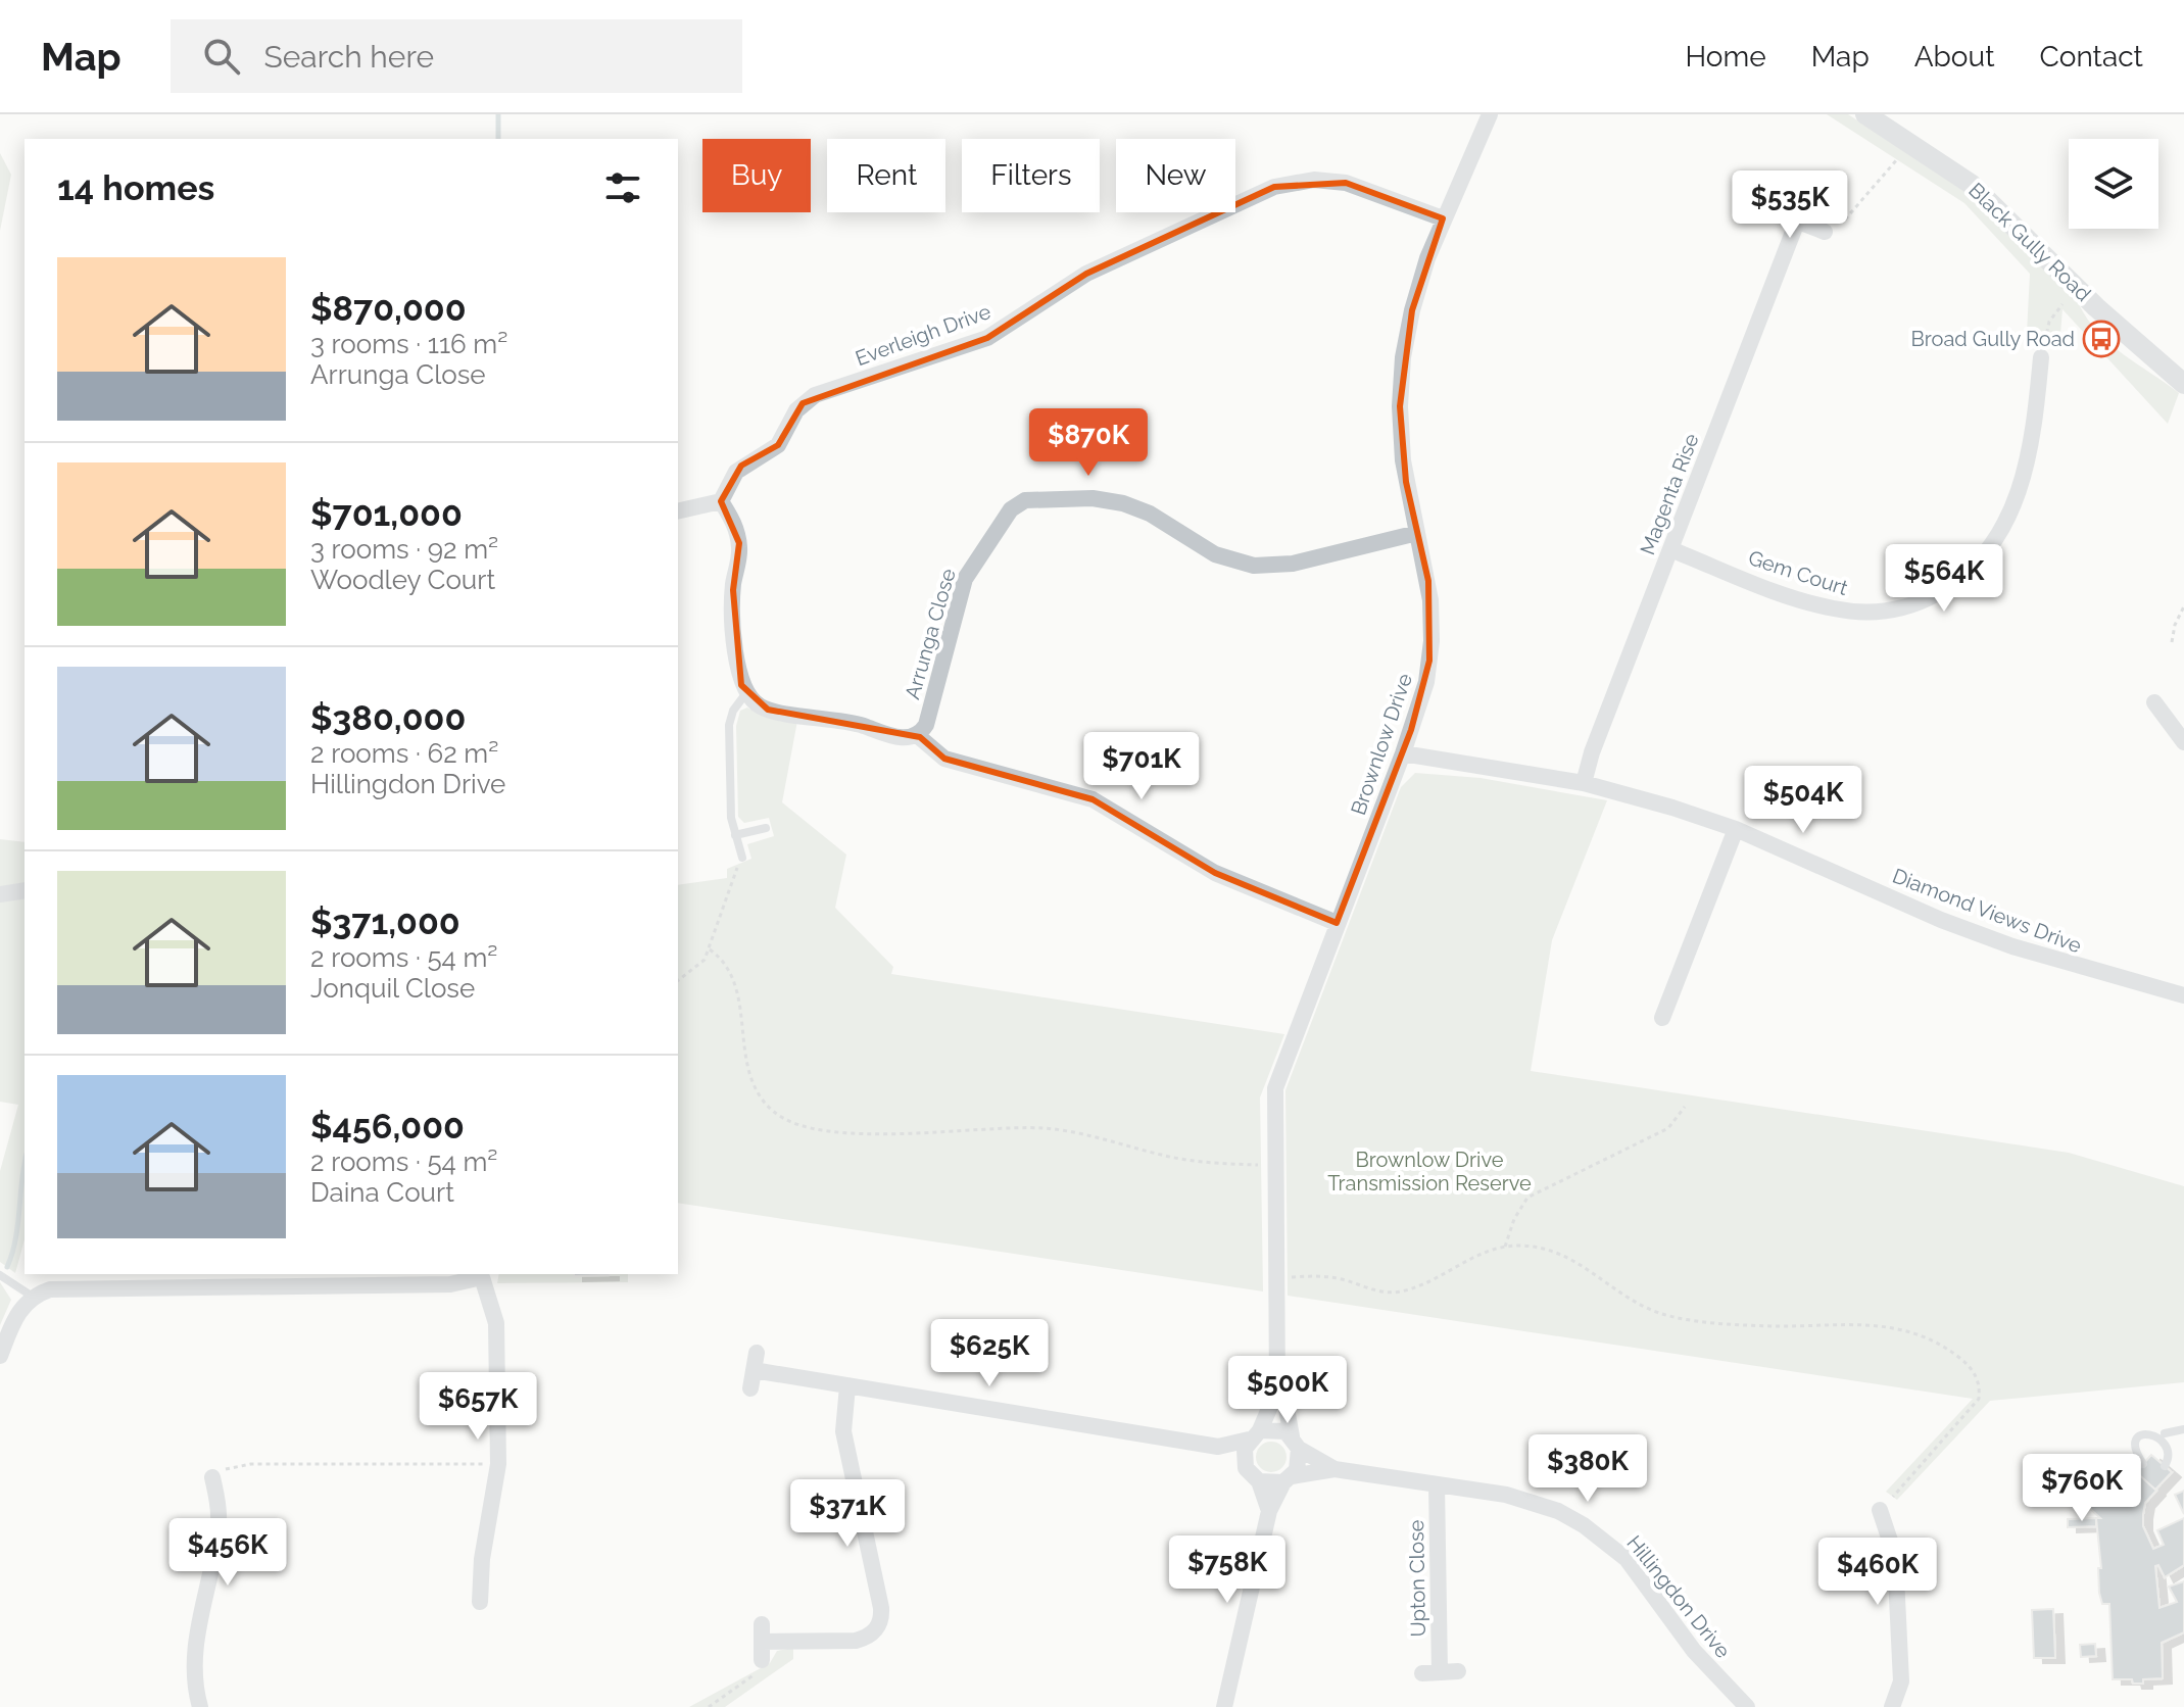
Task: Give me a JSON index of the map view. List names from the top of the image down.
{
  "streets": {
    "street": [
      "Black Gully Road",
      "Everleigh Drive",
      "Magenta Rise",
      "Gem Court",
      "Arrunga Close",
      "Brownlow Drive",
      "Diamond Views Drive",
      "Upton Close",
      "Hillingdon Drive"
    ]
  },
  "crossings": [
    ["Everleigh Drive", "Brownlow Drive"],
    ["Magenta Rise", "Gem Court"],
    ["Magenta Rise", "Diamond Views Drive"],
    ["Arrunga Close", "Brownlow Drive"],
    ["Brownlow Drive", "Diamond Views Drive"],
    ["Brownlow Drive", "Hillingdon Drive"],
    ["Upton Close", "Hillingdon Drive"]
  ],
  "parks": ["Brownlow Drive Transmission Reserve"],
  "places": {
    "bus stop": ["Broad Gully Road"]
  },
  "page": {
    "header": "Map",
    "search": "Search here",
    "nav": [
      "Home",
      "Map",
      "About",
      "Contact"
    ],
    "chip": [
      "Buy",
      "Rent",
      "Filters",
      "New"
    ],
    "heading": "14 homes",
    "price": [
      "$535K",
      "$870K",
      "$564K",
      "$701K",
      "$504K",
      "$625K",
      "$500K",
      "$657K",
      "$380K",
      "$760K",
      "$371K",
      "$456K",
      "$758K",
      "$460K"
    ],
    "list": [
      {
        "name": "$870,000",
        "note": "3 rooms · 116 m² · Arrunga Close"
      },
      {
        "name": "$701,000",
        "note": "3 rooms · 92 m² · Woodley Court"
      },
      {
        "name": "$380,000",
        "note": "2 rooms · 62 m² · Hillingdon Drive"
      },
      {
        "name": "$371,000",
        "note": "2 rooms · 54 m² · Jonquil Close"
      },
      {
        "name": "$456,000",
        "note": "2 rooms · 54 m² · Daina Court"
      }
    ]
  }
}
